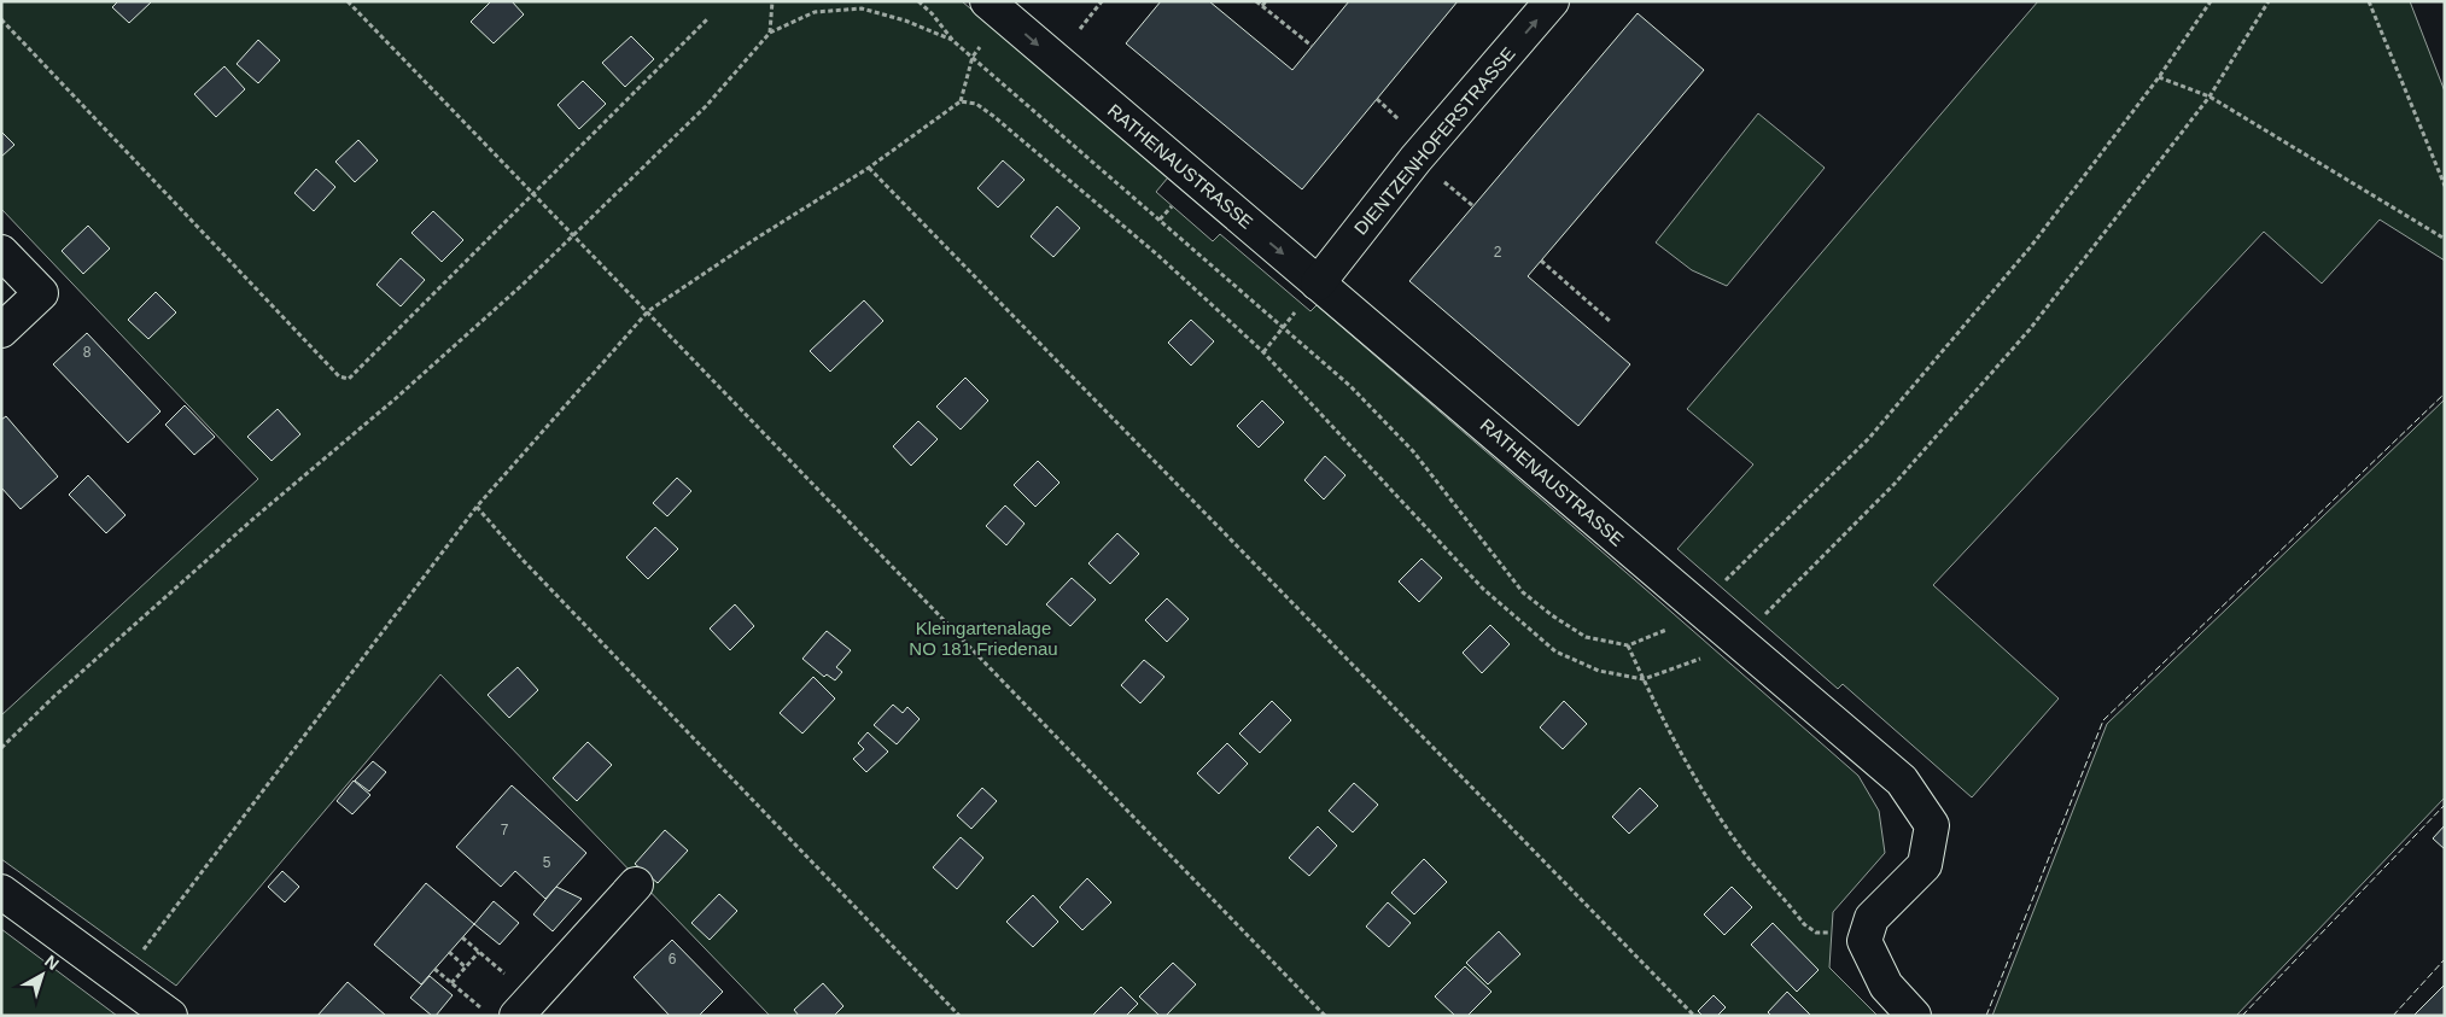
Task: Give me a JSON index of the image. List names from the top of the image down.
{
  "streets": {
    "street": ["DIENTZENHOFERSTRASSE", "RATHENAUSTRASSE"]
  },
  "crossings": [
    ["DIENTZENHOFERSTRASSE", "RATHENAUSTRASSE"]
  ],
  "one_way": ["DIENTZENHOFERSTRASSE"],
  "parks": ["Kleingartenalage NO 181 Friedenau"],
  "house_numbers": [
    "2",
    "8",
    "7",
    "5",
    "6"
  ],
  "north": "top right"
}
